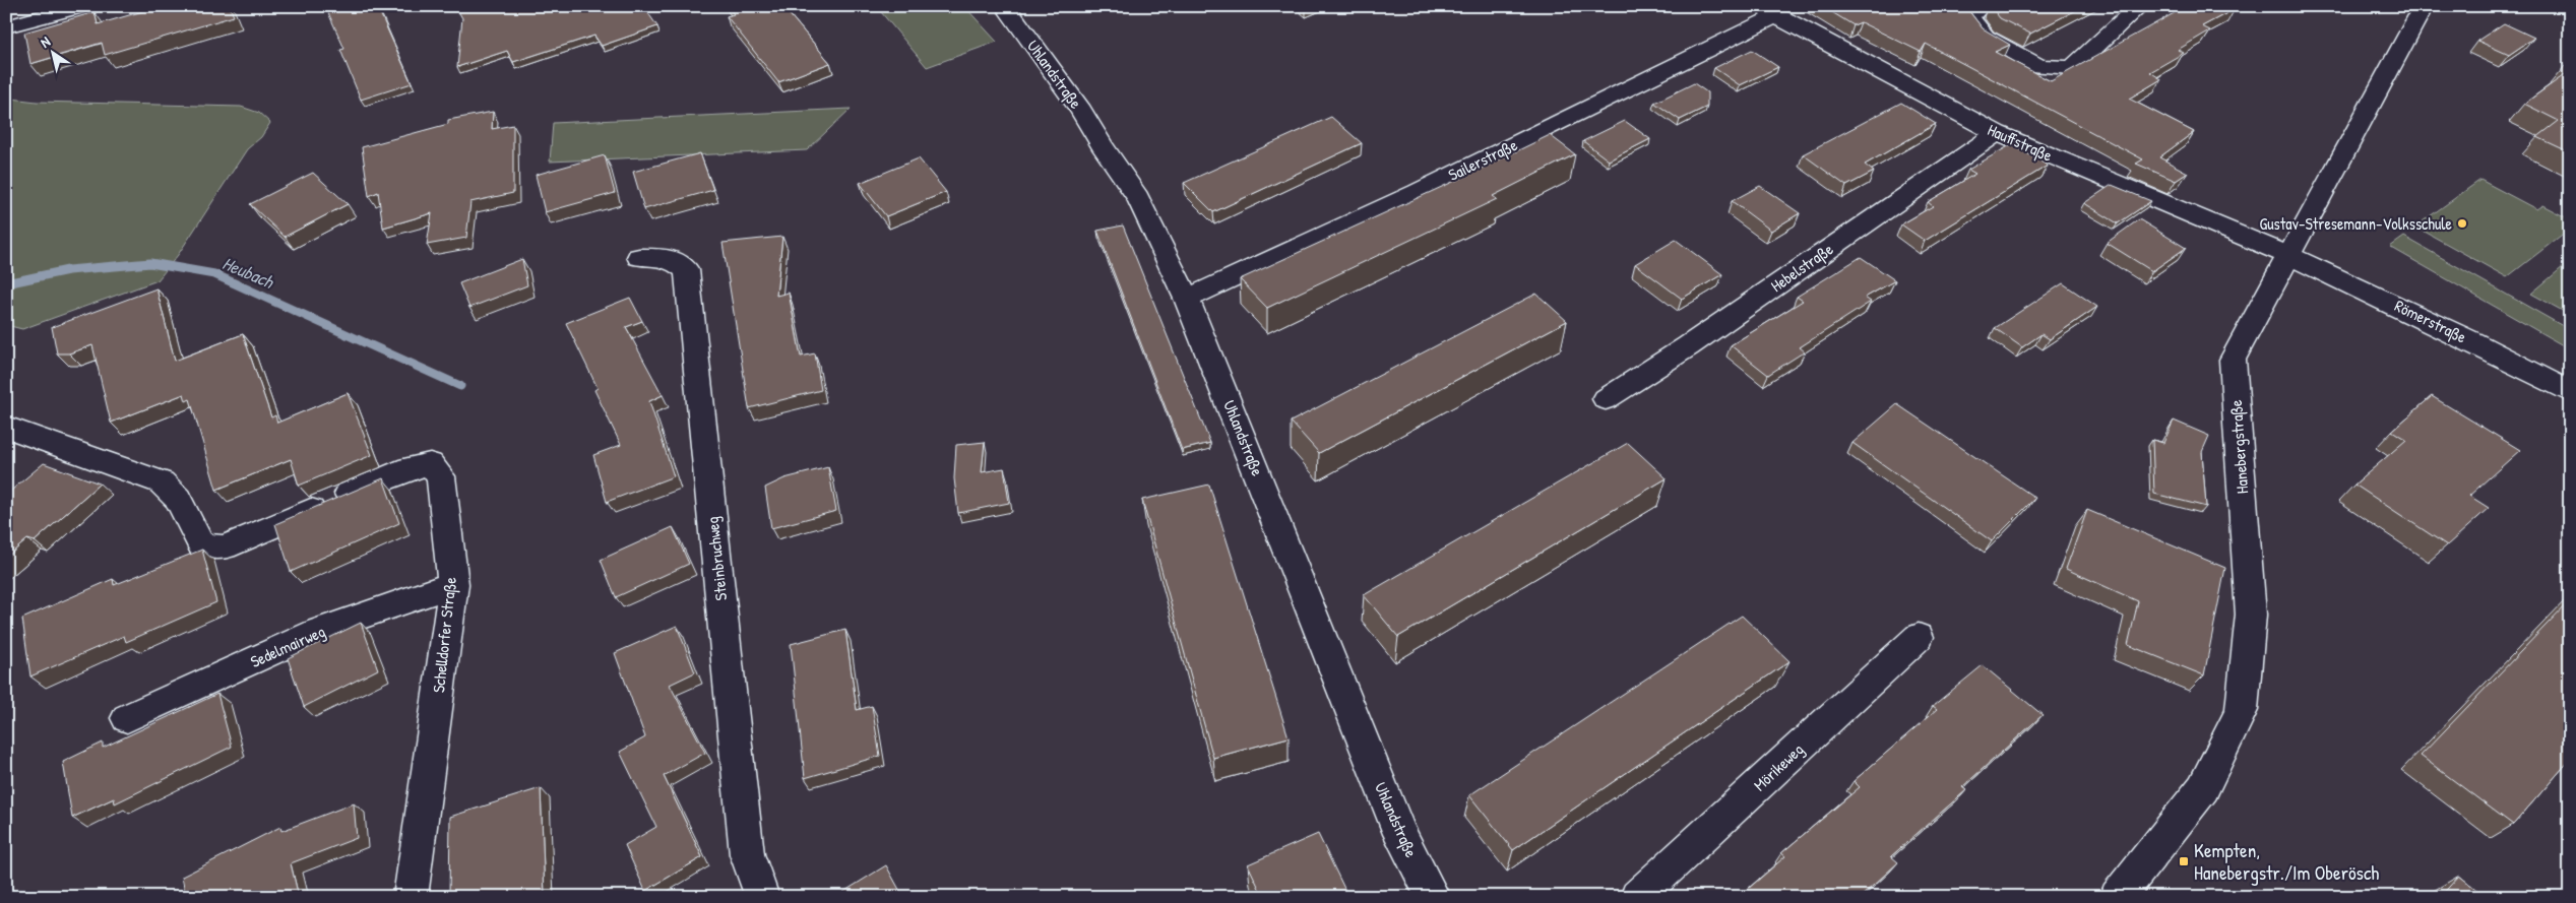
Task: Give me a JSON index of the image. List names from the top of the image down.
{
  "streets": {
    "street": [
      "Uhlandstraße",
      "Hauffstraße",
      "Sailerstraße",
      "Hebelstraße",
      "Römerstraße",
      "Hanebergstraße",
      "Steinbruchweg",
      "Schelldorfer Straße",
      "Sedelmairweg",
      "Mörikeweg"
    ]
  },
  "crossings": [
    ["Uhlandstraße", "Sailerstraße"],
    ["Hauffstraße", "Sailerstraße"],
    ["Hauffstraße", "Hebelstraße"],
    ["Hauffstraße", "Römerstraße"],
    ["Hauffstraße", "Hanebergstraße"],
    ["Römerstraße", "Hanebergstraße"],
    ["Schelldorfer Straße", "Sedelmairweg"]
  ],
  "water": ["Heubach"],
  "places": {
    "other": ["Gustav-Stresemann-Volksschule"],
    "transit": ["Kempten, Hanebergstr./Im Oberösch"]
  },
  "north": "top left"
}
